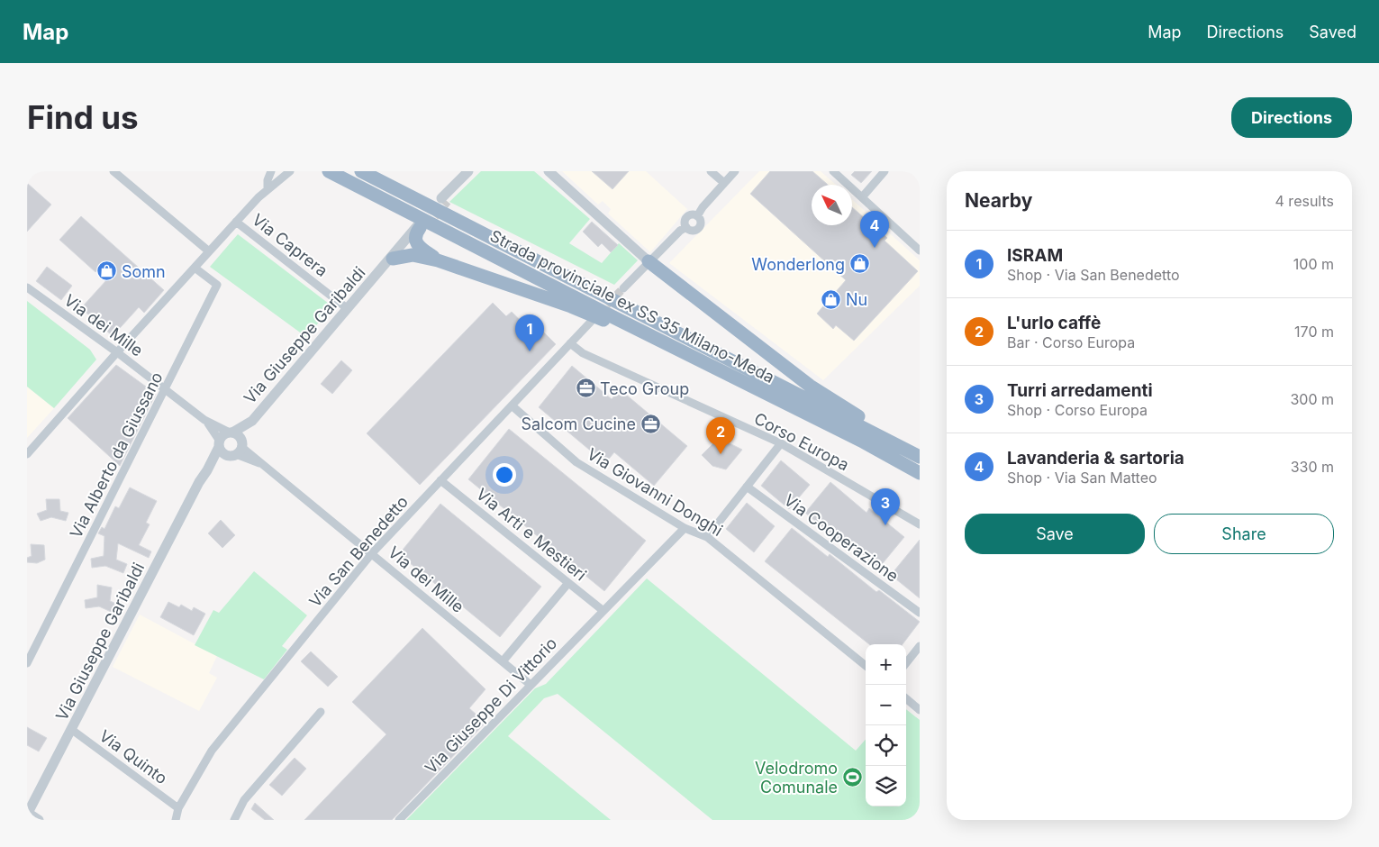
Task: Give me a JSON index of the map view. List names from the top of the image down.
{
  "streets": {
    "highway": ["Strada provinciale ex SS 35 Milano-Meda"],
    "street": [
      "Via Caprera",
      "Via dei Mille",
      "Via Giuseppe Garibaldi",
      "Corso Europa",
      "Via Alberto da Giussano",
      "Via Giovanni Donghi",
      "Via Arti e Mestieri",
      "Via Cooperazione",
      "Via San Benedetto",
      "Via Giuseppe Di Vittorio",
      "Via Quinto"
    ]
  },
  "crossings": [
    ["Via Caprera", "Via Giuseppe Garibaldi"],
    ["Strada provinciale ex SS 35 Milano-Meda", "Via Giuseppe Garibaldi"],
    ["Via dei Mille", "Via Giuseppe Garibaldi"],
    ["Via dei Mille", "Via Alberto da Giussano"],
    ["Via dei Mille", "Via San Benedetto"],
    ["Via dei Mille", "Via Giuseppe Di Vittorio"],
    ["Via Giuseppe Garibaldi", "Via Quinto"],
    ["Corso Europa", "Via San Benedetto"],
    ["Via Giovanni Donghi", "Via San Benedetto"],
    ["Via Giovanni Donghi", "Via Giuseppe Di Vittorio"],
    ["Via Arti e Mestieri", "Via San Benedetto"],
    ["Via Arti e Mestieri", "Via Giuseppe Di Vittorio"],
    ["Via San Benedetto", "Via Quinto"]
  ],
  "places": {
    "shop": ["Wonderlong", "Somn", "Nu"],
    "office": ["Teco Group", "Salcom Cucine"],
    "sports": ["Velodromo Comunale"]
  },
  "north": "top left",
  "page": {
    "header": "Map",
    "nav": ["Map", "Directions", "Saved"],
    "buttons": [
      "Directions",
      ["Save", "Share"]
    ],
    "title": "Find us",
    "heading": ["Nearby", "4 results"],
    "pins": [
      "4",
      "1",
      "2",
      "3"
    ],
    "list": [
      {
        "mark": "1",
        "name": "ISRAM",
        "note": "Shop · Via San Benedetto",
        "value": "100 m"
      },
      {
        "mark": "2",
        "name": "L'urlo caffè",
        "note": "Bar · Corso Europa",
        "value": "170 m"
      },
      {
        "mark": "3",
        "name": "Turri arredamenti",
        "note": "Shop · Corso Europa",
        "value": "300 m"
      },
      {
        "mark": "4",
        "name": "Lavanderia & sartoria",
        "note": "Shop · Via San Matteo",
        "value": "330 m"
      }
    ],
    "map_buttons": ["+", "−"]
  }
}
